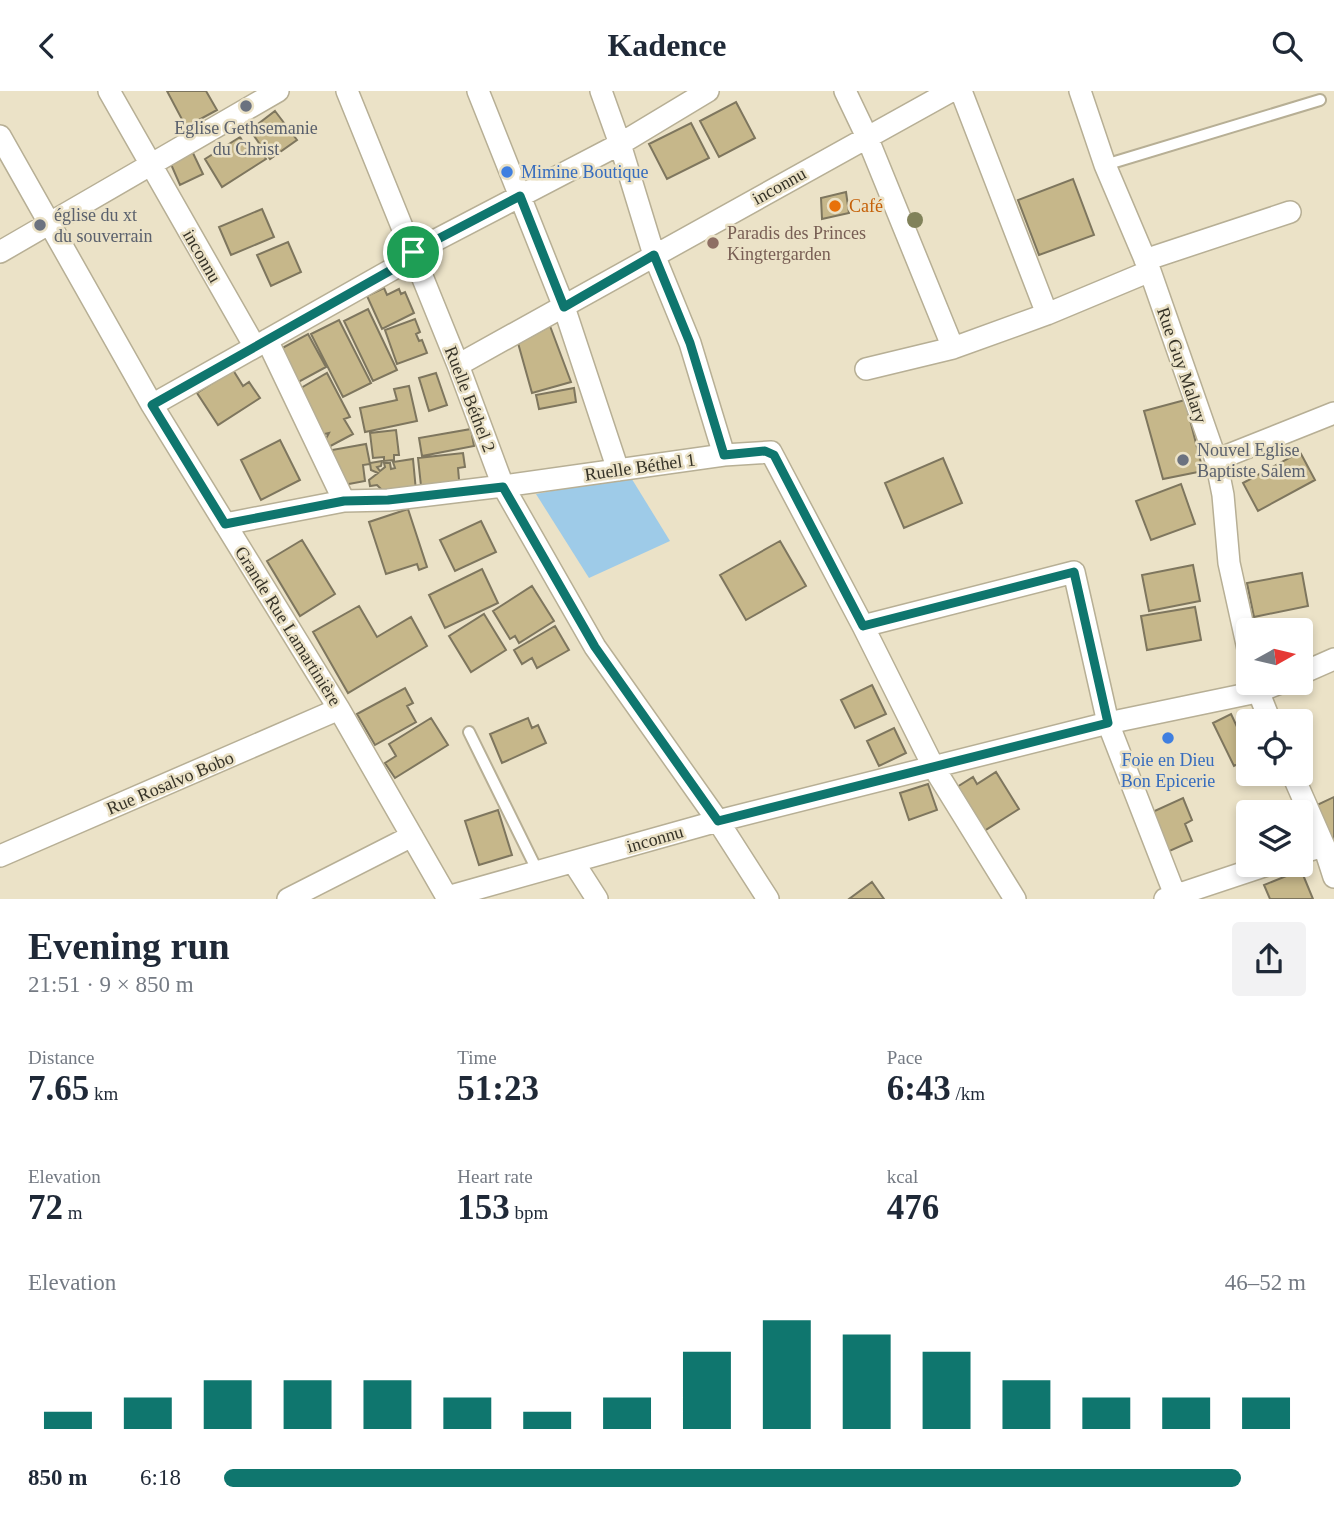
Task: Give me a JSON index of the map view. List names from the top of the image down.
{
  "streets": {
    "street": [
      "inconnu",
      "Rue Guy Malary",
      "Ruelle Béthel 2",
      "Ruelle Béthel 1",
      "Grande Rue Lamartinière",
      "Rue Rosalvo Bobo"
    ]
  },
  "crossings": [
    ["inconnu", "Ruelle Béthel 2"],
    ["inconnu", "Ruelle Béthel 1"],
    ["inconnu", "Grande Rue Lamartinière"],
    ["Ruelle Béthel 2", "Ruelle Béthel 1"],
    ["Grande Rue Lamartinière", "Rue Rosalvo Bobo"]
  ],
  "places": [
    "Eglise Gethsemanie du Christ",
    "Mimine Boutique",
    "Café",
    "église du xt du souverrain",
    "Paradis des Princes Kingtergarden",
    "Nouvel Eglise Baptiste Salem",
    "Foie en Dieu Bon Epicerie"
  ],
  "north": "right",
  "page": {
    "header": "Kadence",
    "heading": ["Evening run", "21:51 · 9 × 850 m"],
    "stats": [
      ["Distance", "7.65 km"],
      ["Time", "51:23"],
      ["Pace", "6:43 /km"],
      ["Elevation", "72 m"],
      ["Heart rate", "153 bpm"],
      ["kcal", "476"]
    ],
    "chart": ["Elevation", "46–52 m"],
    "list": [
      {
        "name": "850 m",
        "note": "6:18"
      }
    ]
  }
}
